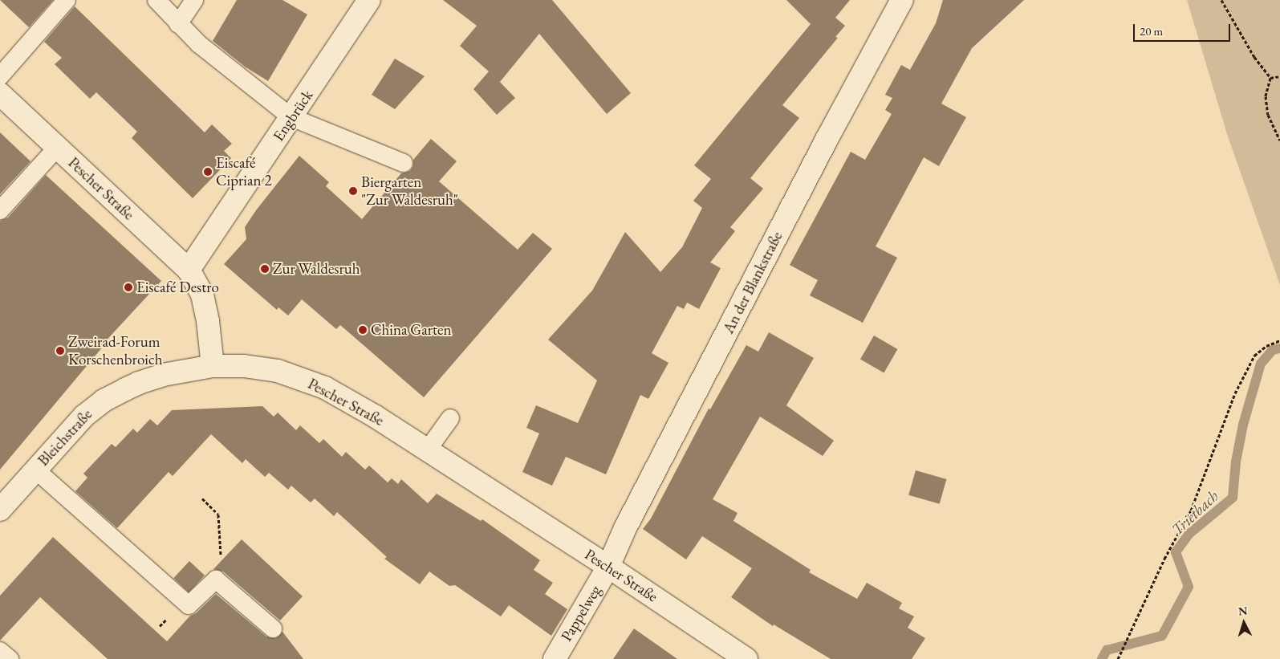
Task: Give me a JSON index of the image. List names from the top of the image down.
{
  "streets": {
    "street": [
      "Engbrück",
      "Pescher Straße",
      "An der Blankstraße",
      "Bleichstraße",
      "Pappelweg"
    ]
  },
  "crossings": [
    ["Engbrück", "Pescher Straße"],
    ["Pescher Straße", "An der Blankstraße"],
    ["Pescher Straße", "Bleichstraße"],
    ["Pescher Straße", "Pappelweg"],
    ["An der Blankstraße", "Pappelweg"]
  ],
  "water": ["Trietbach"],
  "places": [
    "Eiscafé Ciprian 2",
    "Biergarten \"Zur Waldesruh\"",
    "Zur Waldesruh",
    "Eiscafé Destro",
    "China Garten",
    "Zweirad-Forum Korschenbroich"
  ],
  "scale_bar": "20 m",
  "north": "top"
}
